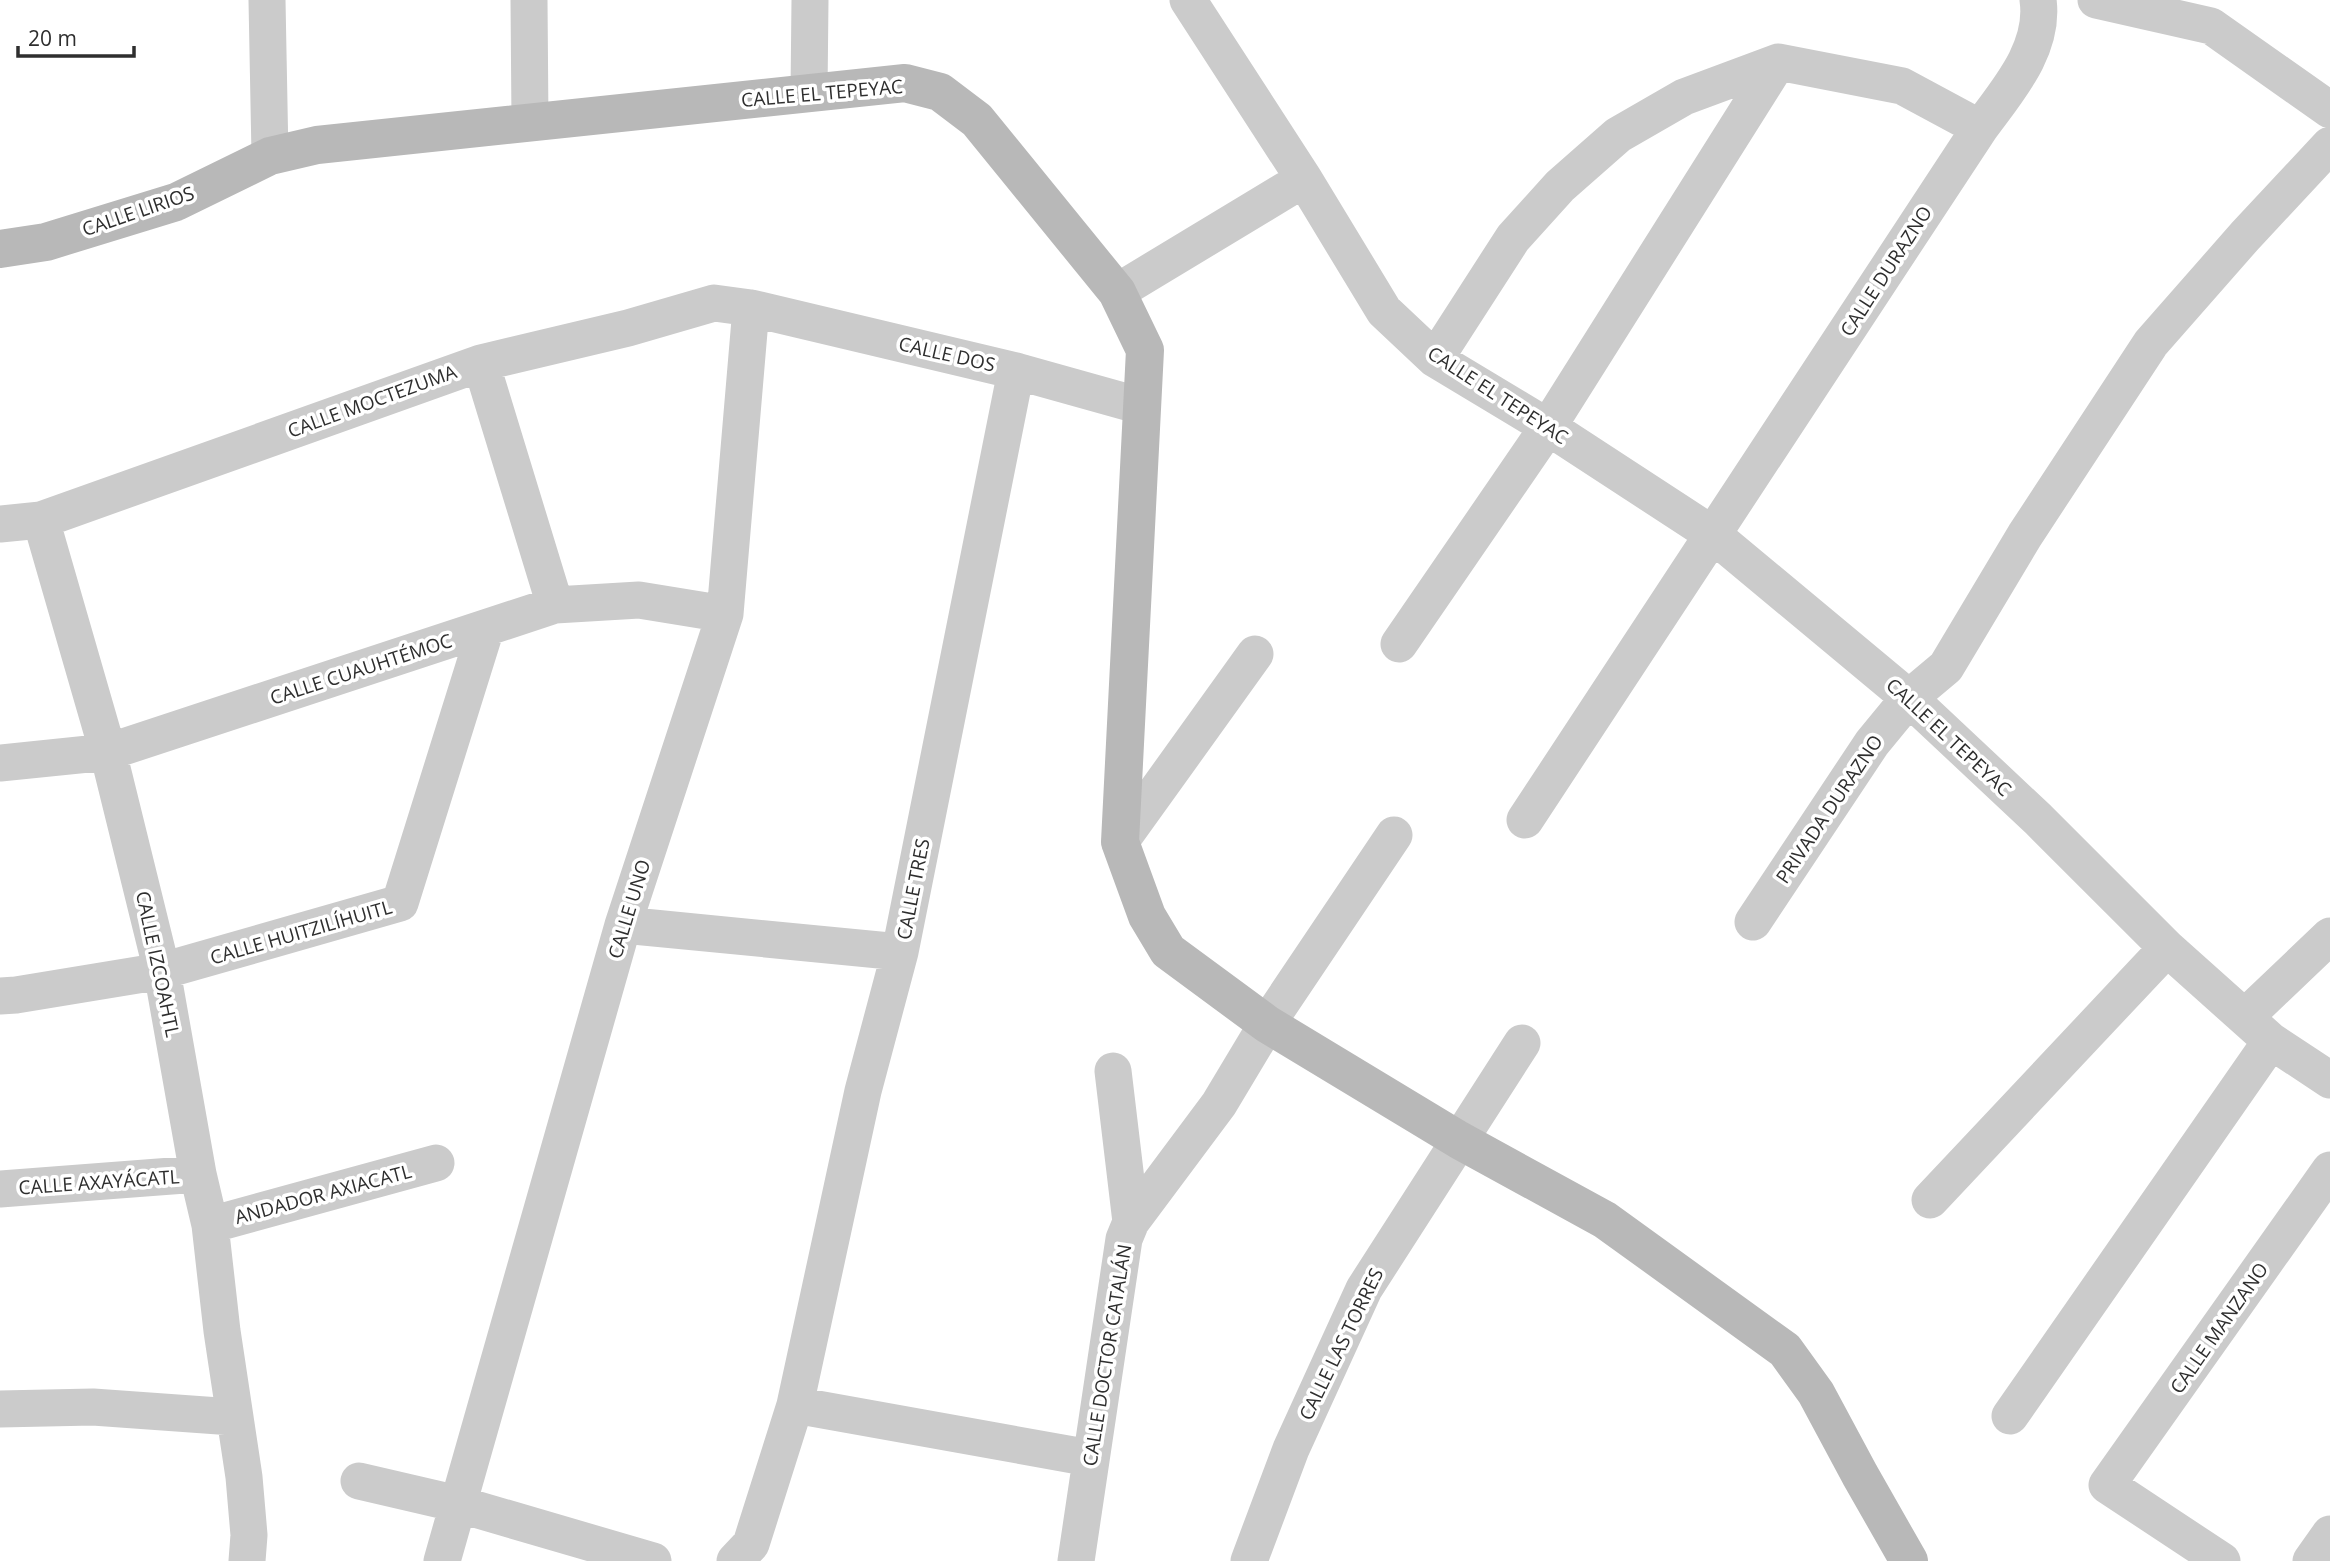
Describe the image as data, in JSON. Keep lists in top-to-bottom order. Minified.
{"streets":{"street":["CALLE EL TEPEYAC","CALLE LIRIOS","CALLE DURAZNO","CALLE DOS","CALLE MOCTEZUMA","CALLE CUAUHTÉMOC","PRIVADA DURAZNO","CALLE TRES","CALLE UNO","CALLE HUITZILÍHUITL","CALLE IZCOAHTL","CALLE AXAYÁCATL","ANDADOR AXIACATL","CALLE MANZANO","CALLE LAS TORRES","CALLE DOCTOR CATALÁN"]},"crossings":[["CALLE EL TEPEYAC","CALLE LIRIOS"],["CALLE EL TEPEYAC","CALLE DURAZNO"],["CALLE EL TEPEYAC","CALLE DOS"],["CALLE EL TEPEYAC","PRIVADA DURAZNO"],["CALLE DOS","CALLE MOCTEZUMA"],["CALLE DOS","CALLE TRES"],["CALLE DOS","CALLE UNO"],["CALLE MOCTEZUMA","CALLE UNO"],["CALLE MOCTEZUMA","CALLE IZCOAHTL"],["CALLE CUAUHTÉMOC","CALLE UNO"],["CALLE CUAUHTÉMOC","CALLE HUITZILÍHUITL"],["CALLE CUAUHTÉMOC","CALLE IZCOAHTL"],["CALLE HUITZILÍHUITL","CALLE IZCOAHTL"],["CALLE IZCOAHTL","CALLE AXAYÁCATL"],["CALLE IZCOAHTL","ANDADOR AXIACATL"]],"scale_bar":"20 m"}
